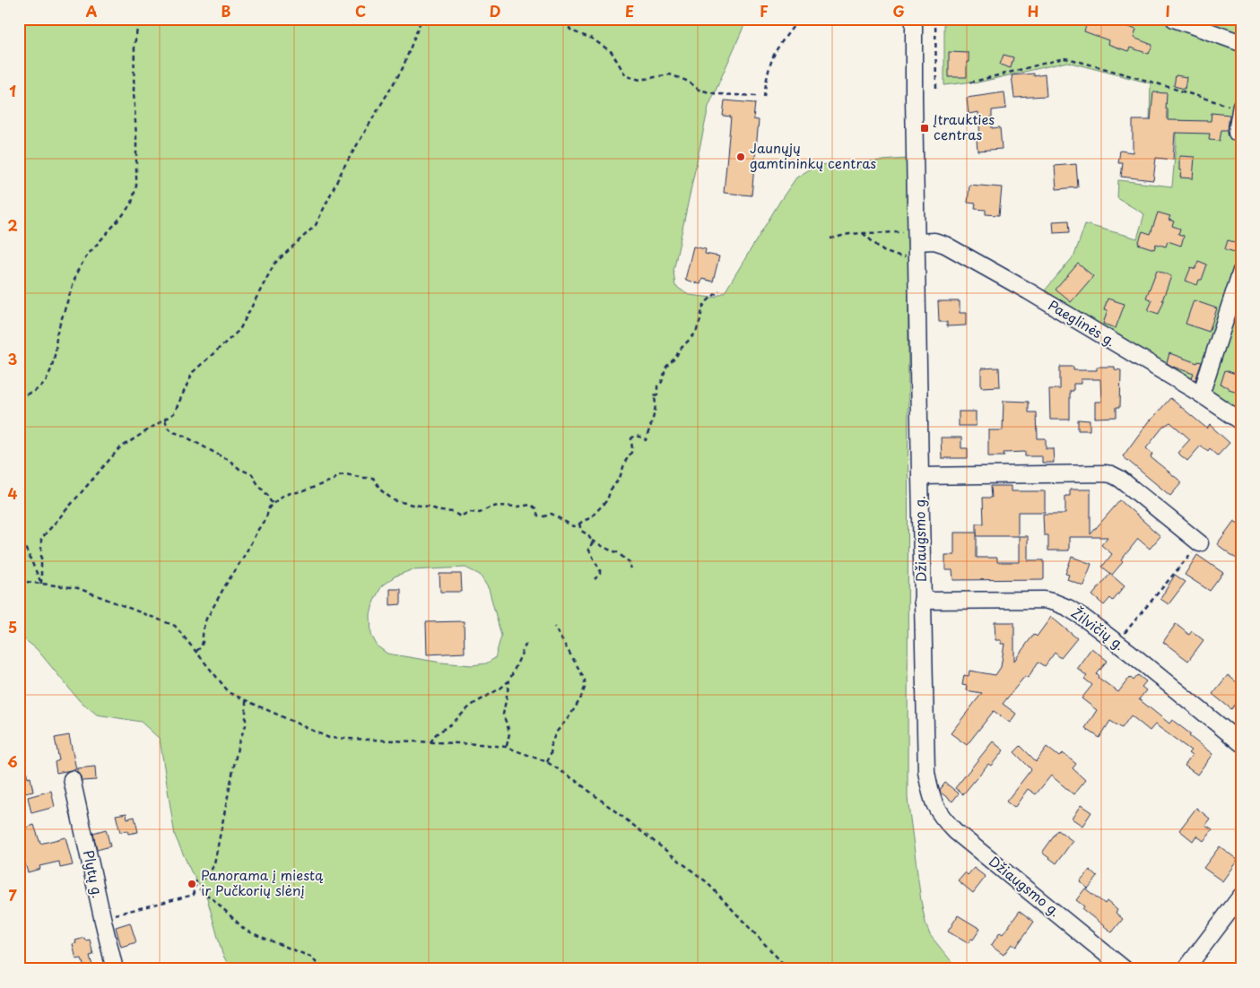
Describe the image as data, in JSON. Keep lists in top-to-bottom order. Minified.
{"streets":{"street":["Paeglinės g.","Džiaugsmo g.","Žilvičių g.","Plytų g."]},"crossings":[["Paeglinės g.","Džiaugsmo g."],["Džiaugsmo g.","Žilvičių g."]],"places":{"transit":["Įtraukties centras"],"other":["Jaunųjų gamtininkų centras","Panorama į miestą ir Pučkorių slėnį"]},"grid":{"columns":["A","B","C","D","E","F","G","H","I"],"rows":["1","2","3","4","5","6","7"]}}
